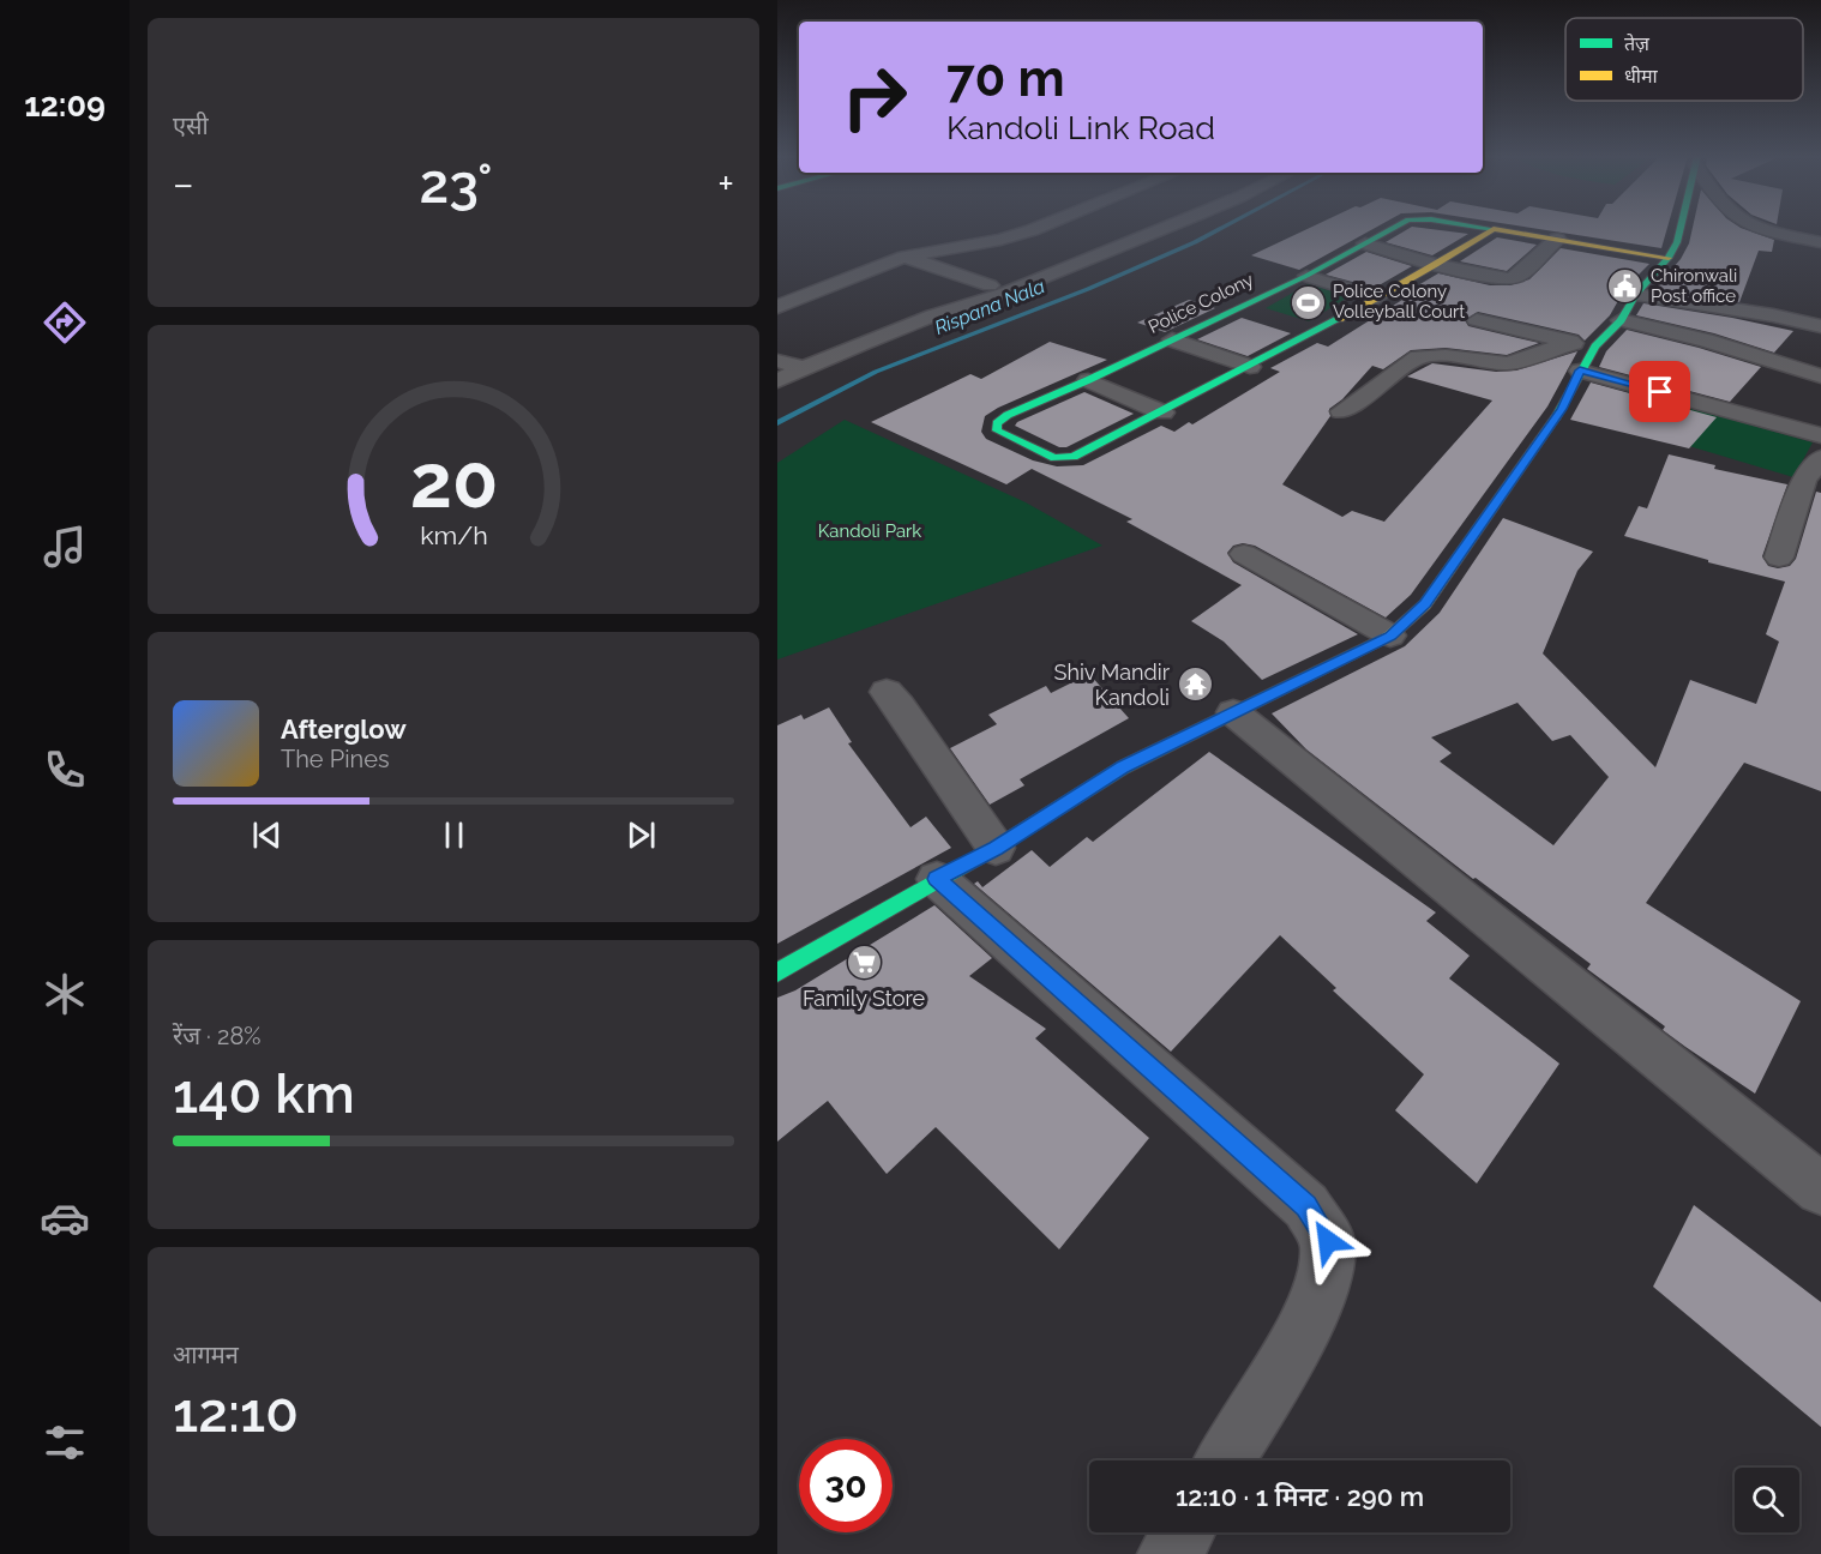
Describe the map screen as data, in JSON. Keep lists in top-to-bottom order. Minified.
{"streets":{"street":["Police Colony"]},"water":["Rispana Nala"],"parks":["Kandoli Park"],"places":{"public building":["Chironwali Post office"],"sports":["Police Colony Volleyball Court"],"temple":["Shiv Mandir Kandoli"],"supermarket":["Family Store"]},"legend":["तेज़","धीमा"],"page":{"tabs":"12:09","tile":["एसी",["रेंज · 28%","140 km"],["आगमन","12:10"]],"turn":["70 m","Kandoli Link Road"],"heat":["−","23°","+"],"song":["Afterglow","The Pines"],"limit":"30","trip":"12:10 · 1 मिनट · 290 m","gauge":["20","km/h"]}}
